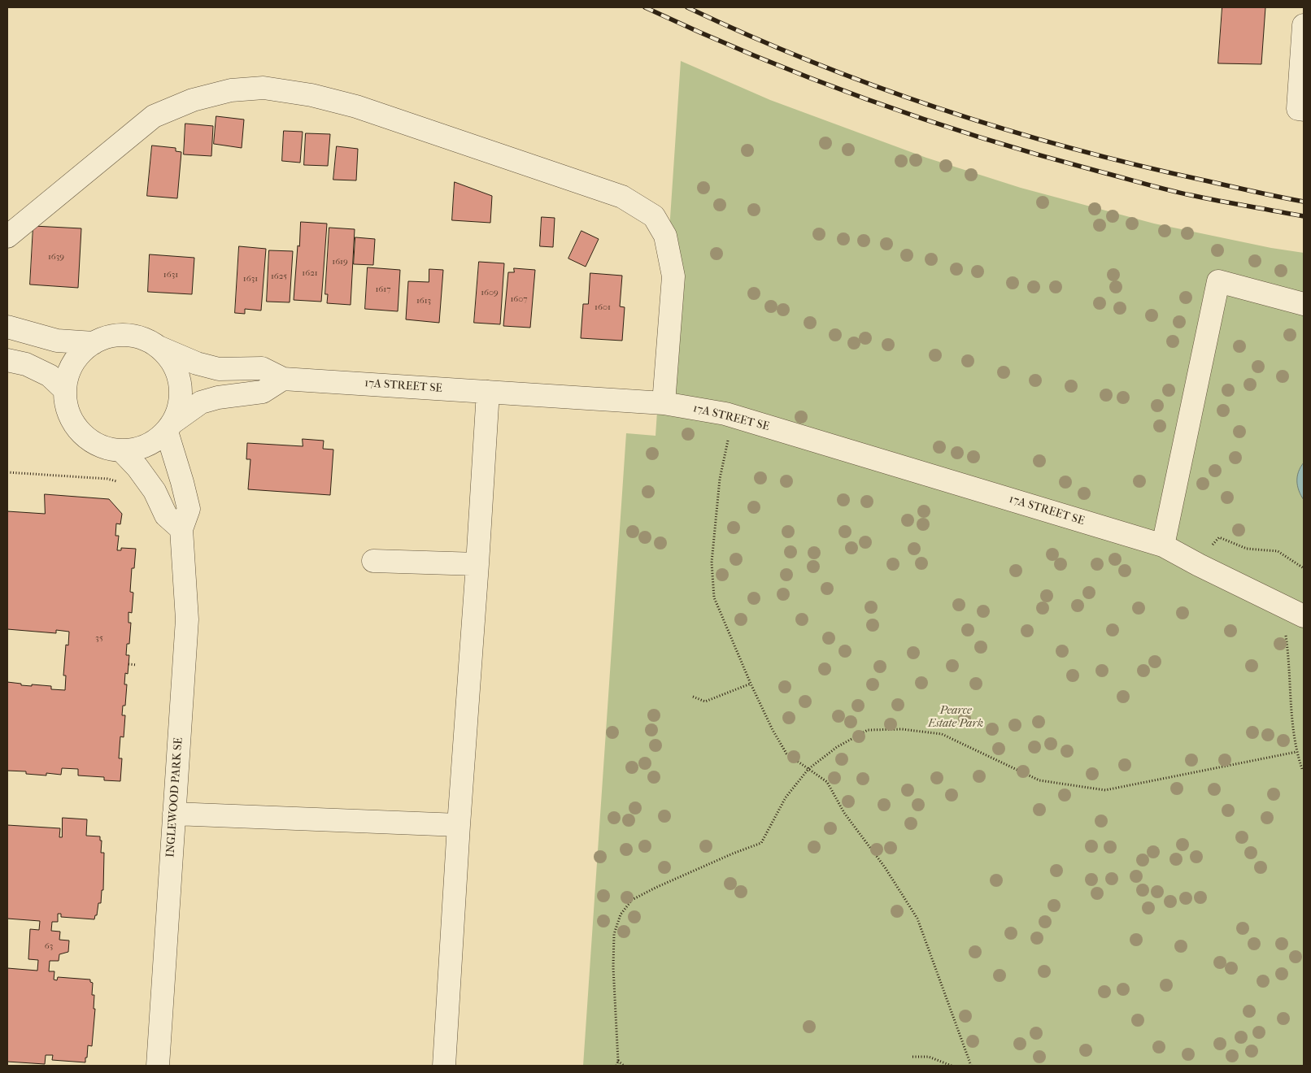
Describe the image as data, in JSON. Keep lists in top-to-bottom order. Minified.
{"streets":{"street":["17A STREET SE","INGLEWOOD PARK SE"]},"crossings":[["17A STREET SE","INGLEWOOD PARK SE"]],"parks":["Pearce Estate Park"],"house_numbers":["1639","1619","1621","1631","1625","1631","1617","1609","1607","1613","1601","35","63"]}
